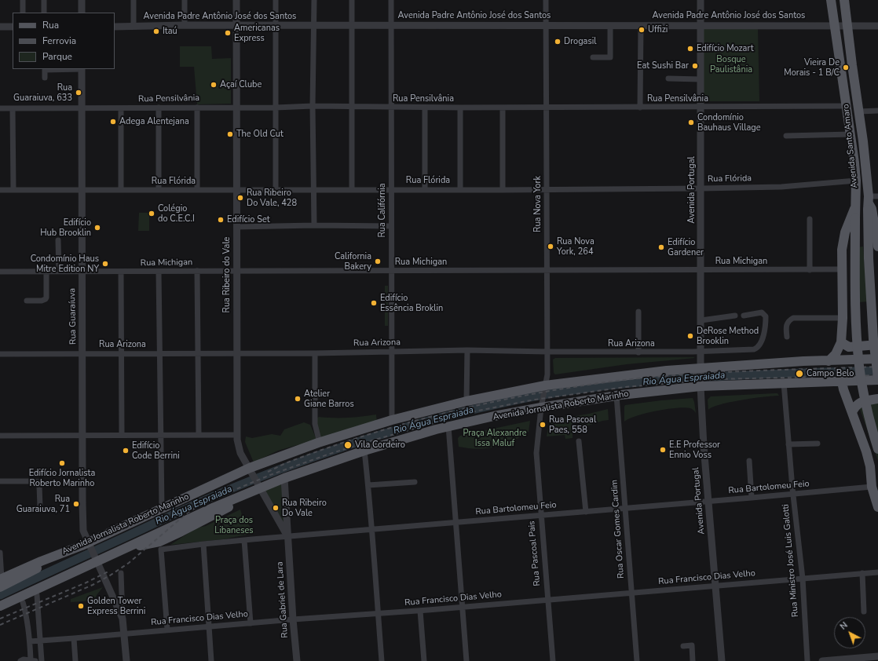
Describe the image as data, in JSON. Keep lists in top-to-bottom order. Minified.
{"streets":{"main road":["Avenida Santo Amaro","Avenida Jornalista Roberto Marinho"],"street":["Avenida Padre Antônio José dos Santos","Rua Pensilvânia","Rua Flórida","Avenida Portugal","Rua Nova York","Rua Califórnia","Rua Michigan","Rua Ribeiro do Vale","Rua Guaraíuva","Rua Arizona","Rua Bartolomeu Feio","Rua Oscar Gomes Cardim","Rua Pascoal Pais","Rua Ministro José Luis Galotti","Rua Francisco Dias Velho","Rua Gabriel de Lara"]},"crossings":[["Avenida Padre Antônio José dos Santos","Avenida Santo Amaro"],["Avenida Padre Antônio José dos Santos","Avenida Portugal"],["Avenida Padre Antônio José dos Santos","Rua Nova York"],["Avenida Padre Antônio José dos Santos","Rua Califórnia"],["Avenida Padre Antônio José dos Santos","Rua Ribeiro do Vale"],["Rua Pensilvânia","Avenida Santo Amaro"],["Rua Pensilvânia","Avenida Portugal"],["Rua Pensilvânia","Rua Nova York"],["Rua Pensilvânia","Rua Califórnia"],["Rua Pensilvânia","Rua Ribeiro do Vale"],["Rua Pensilvânia","Rua Guaraíuva"],["Avenida Santo Amaro","Rua Flórida"],["Avenida Santo Amaro","Rua Michigan"],["Avenida Santo Amaro","Avenida Jornalista Roberto Marinho"],["Rua Flórida","Avenida Portugal"],["Rua Flórida","Rua Nova York"],["Rua Flórida","Rua Califórnia"],["Rua Flórida","Rua Ribeiro do Vale"],["Rua Flórida","Rua Guaraíuva"],["Avenida Portugal","Rua Michigan"],["Avenida Portugal","Rua Arizona"],["Avenida Portugal","Avenida Jornalista Roberto Marinho"],["Avenida Portugal","Rua Bartolomeu Feio"],["Avenida Portugal","Rua Francisco Dias Velho"],["Rua Nova York","Rua Michigan"],["Rua Nova York","Rua Arizona"],["Rua Nova York","Avenida Jornalista Roberto Marinho"],["Rua Nova York","Rua Pascoal Pais"],["Rua Califórnia","Rua Michigan"],["Rua Califórnia","Rua Arizona"],["Rua Califórnia","Avenida Jornalista Roberto Marinho"],["Rua Michigan","Rua Ribeiro do Vale"],["Rua Michigan","Rua Guaraíuva"],["Rua Ribeiro do Vale","Rua Arizona"],["Rua Ribeiro do Vale","Avenida Jornalista Roberto Marinho"],["Rua Ribeiro do Vale","Rua Gabriel de Lara"],["Rua Guaraíuva","Rua Arizona"],["Rua Guaraíuva","Avenida Jornalista Roberto Marinho"],["Rua Guaraíuva","Rua Francisco Dias Velho"],["Avenida Jornalista Roberto Marinho","Rua Oscar Gomes Cardim"],["Avenida Jornalista Roberto Marinho","Rua Pascoal Pais"],["Avenida Jornalista Roberto Marinho","Rua Ministro José Luis Galotti"],["Avenida Jornalista Roberto Marinho","Rua Gabriel de Lara"],["Rua Bartolomeu Feio","Rua Oscar Gomes Cardim"],["Rua Bartolomeu Feio","Rua Pascoal Pais"],["Rua Bartolomeu Feio","Rua Ministro José Luis Galotti"],["Rua Bartolomeu Feio","Rua Francisco Dias Velho"],["Rua Bartolomeu Feio","Rua Gabriel de Lara"],["Rua Oscar Gomes Cardim","Rua Francisco Dias Velho"],["Rua Pascoal Pais","Rua Francisco Dias Velho"],["Rua Ministro José Luis Galotti","Rua Francisco Dias Velho"],["Rua Francisco Dias Velho","Rua Gabriel de Lara"]],"water":["Rio Água Espraiada"],"parks":["Bosque Paulistânia","Praça Alexandre Issa Maluf","Praça dos Libaneses"],"places":["Uffizi","Itaú","Americanas Express","Drogasil","Edifício Mozart","Eat Sushi Bar","Vieira De Morais - 1 B/C","Açaí Clube","Rua Guaraiuva, 633","Adega Alentejana","Condomínio Bauhaus Village","The Old Cut","Rua Ribeiro Do Vale, 428","Colégio do C.E.C.I","Edifício Set","Edifício Hub Brooklin","Rua Nova York, 264","Edifício Gardener","California Bakery","Condomínio Haus Mitre Edition NY","Edifício Essência Broklin","DeRose Method Brooklin","Campo Belo","Atelier Giane Barros","Rua Pascoal Paes, 558","Vila Cordeiro","E.E Professor Ennio Voss","Edifício Code Berrini","Edifício Jornalista Roberto Marinho","Rua Guaraiuva, 71","Rua Ribeiro Do Vale","Golden Tower Express Berrini"],"legend":["Rua","Ferrovia","Parque"],"north":"top left"}
